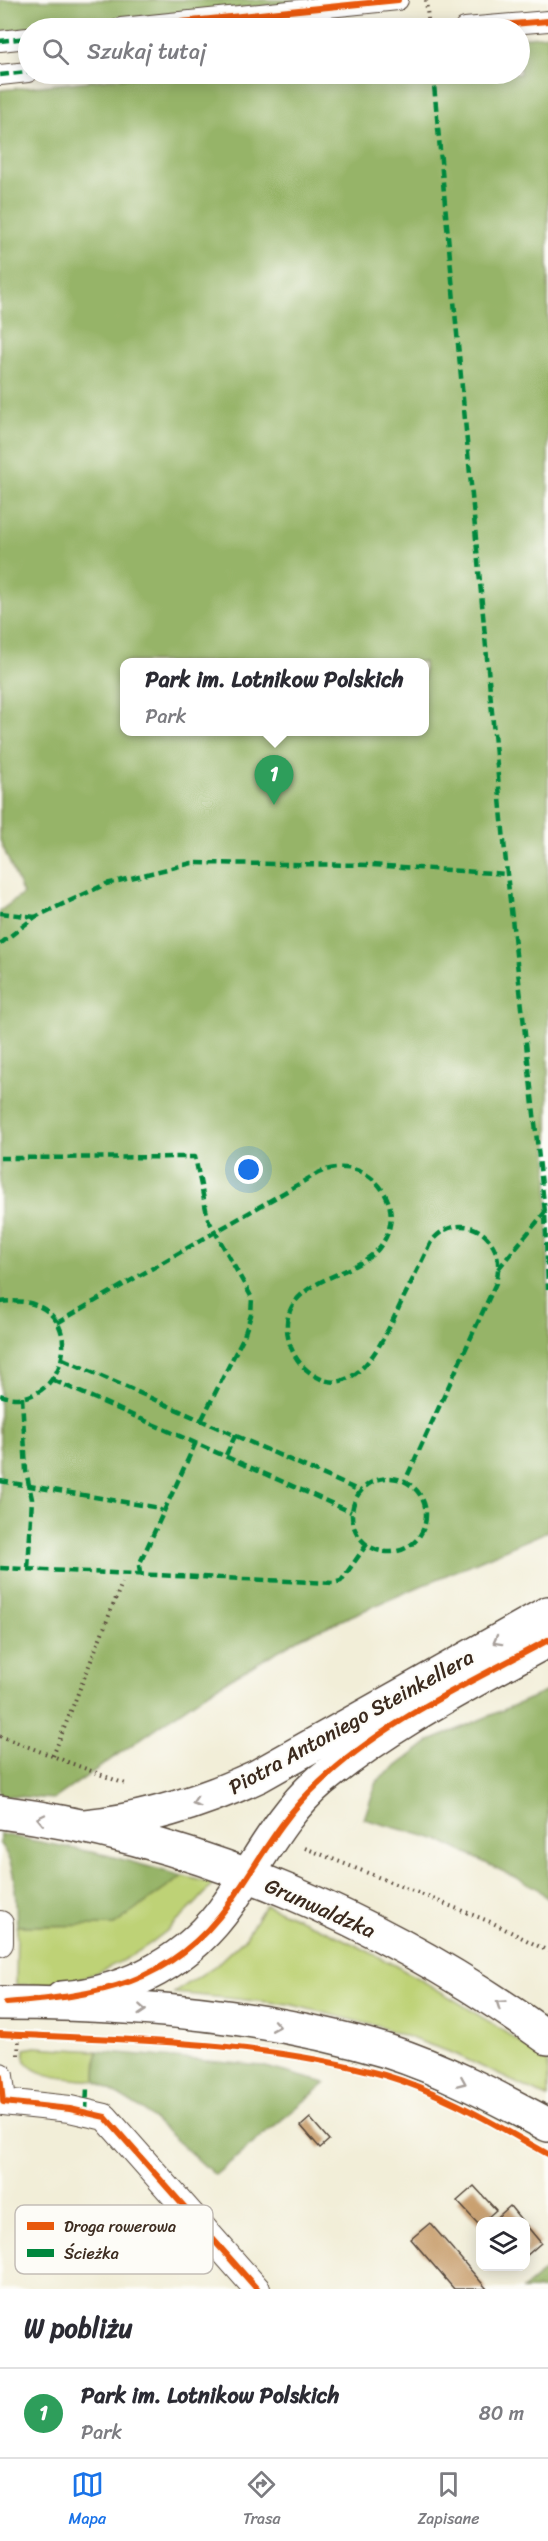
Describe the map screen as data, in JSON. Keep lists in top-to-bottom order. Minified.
{"streets":{"street":["Piotra Antoniego Steinkellera","Grunwaldzka"]},"crossings":[["Piotra Antoniego Steinkellera","Grunwaldzka"]],"legend":["Droga rowerowa","Ścieżka"],"page":{"search":"Szukaj tutaj","popup":["Park im. Lotnikow Polskich","Park"],"pins":"1","heading":"W pobliżu","list":[{"mark":"1","name":"Park im. Lotnikow Polskich","note":"Park","value":"80 m"}],"nav":["Mapa","Trasa","Zapisane"]}}
